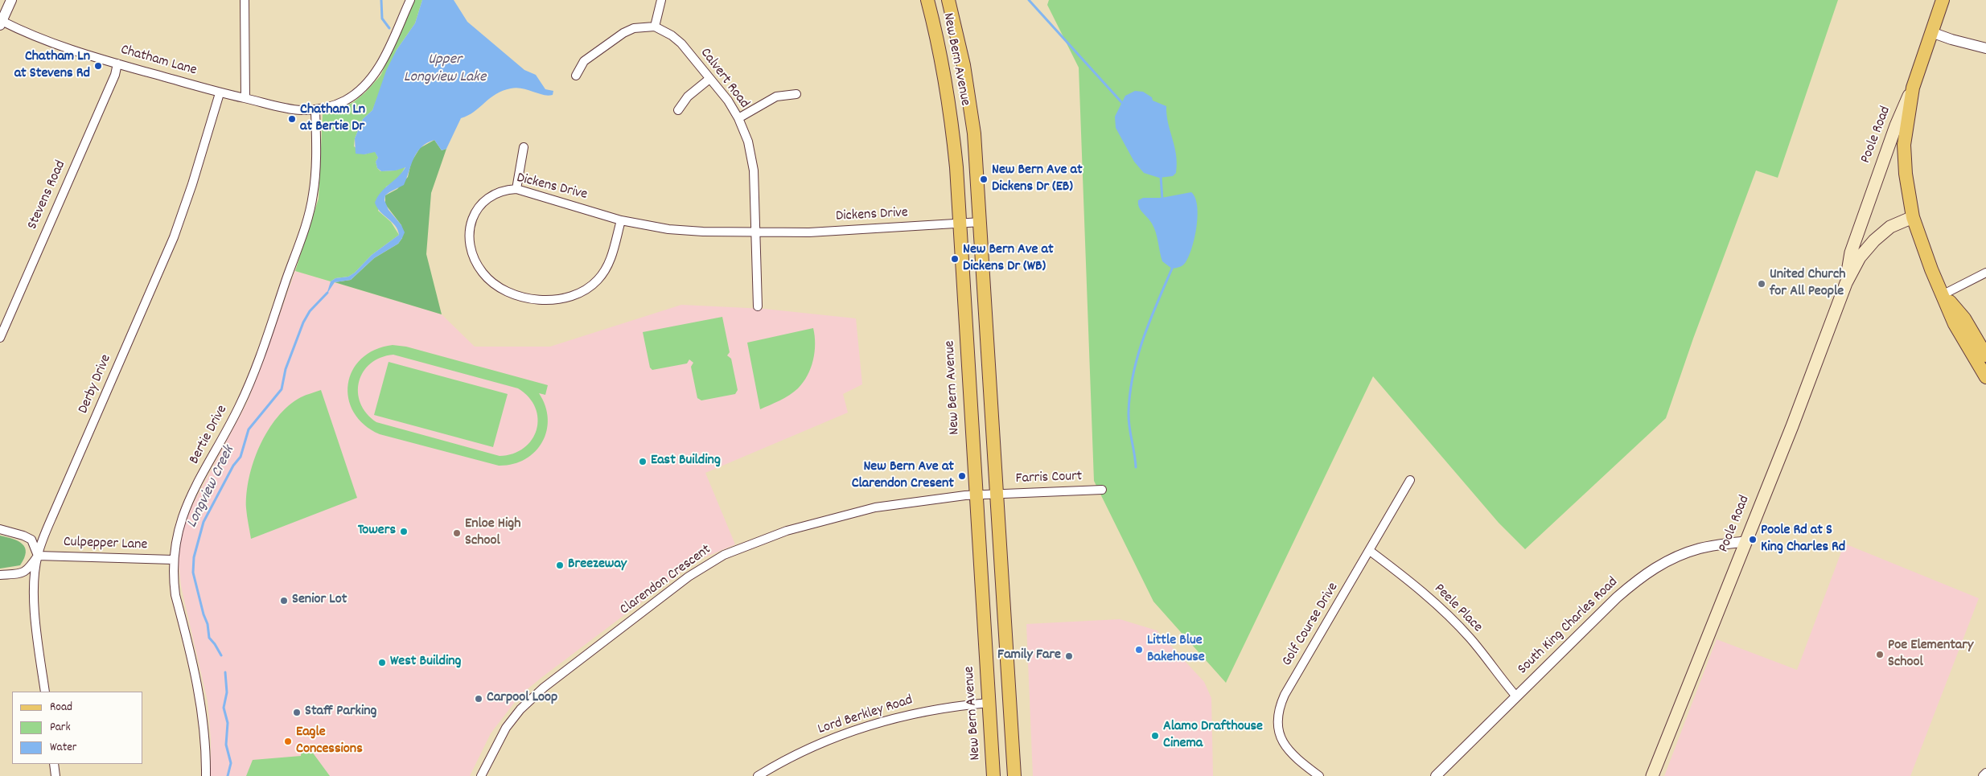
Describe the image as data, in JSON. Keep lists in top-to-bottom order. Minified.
{"streets":{"main road":["New Bern Avenue","Poole Road"],"street":["Chatham Lane","Calvert Road","Dickens Drive","Stevens Road","Derby Drive","Bertie Drive","Farris Court","Culpepper Lane","Clarendon Crescent","Peele Place","Golf Course Drive","South King Charles Road","Lord Berkley Road"]},"crossings":[["New Bern Avenue","Dickens Drive"],["New Bern Avenue","Farris Court"],["New Bern Avenue","Clarendon Crescent"],["New Bern Avenue","Lord Berkley Road"],["Chatham Lane","Stevens Road"],["Chatham Lane","Derby Drive"],["Chatham Lane","Bertie Drive"],["Calvert Road","Dickens Drive"],["Poole Road","South King Charles Road"],["Derby Drive","Culpepper Lane"],["Bertie Drive","Culpepper Lane"],["Farris Court","Clarendon Crescent"],["Peele Place","Golf Course Drive"],["Peele Place","South King Charles Road"]],"water":["Upper Longview Lake","Longview Creek"],"places":["Chatham Ln at Stevens Rd","Chatham Ln at Bertie Dr","New Bern Ave at Dickens Dr (EB)","New Bern Ave at Dickens Dr (WB)","United Church for All People","East Building","New Bern Ave at Clarendon Cresent","Towers","Enloe High School","Poole Rd at S King Charles Rd","Breezeway","Senior Lot","Little Blue Bakehouse","Poe Elementary School","Family Fare","West Building","Carpool Loop","Staff Parking","Alamo Drafthouse Cinema","Eagle Concessions"],"legend":["Road","Park","Water"]}
